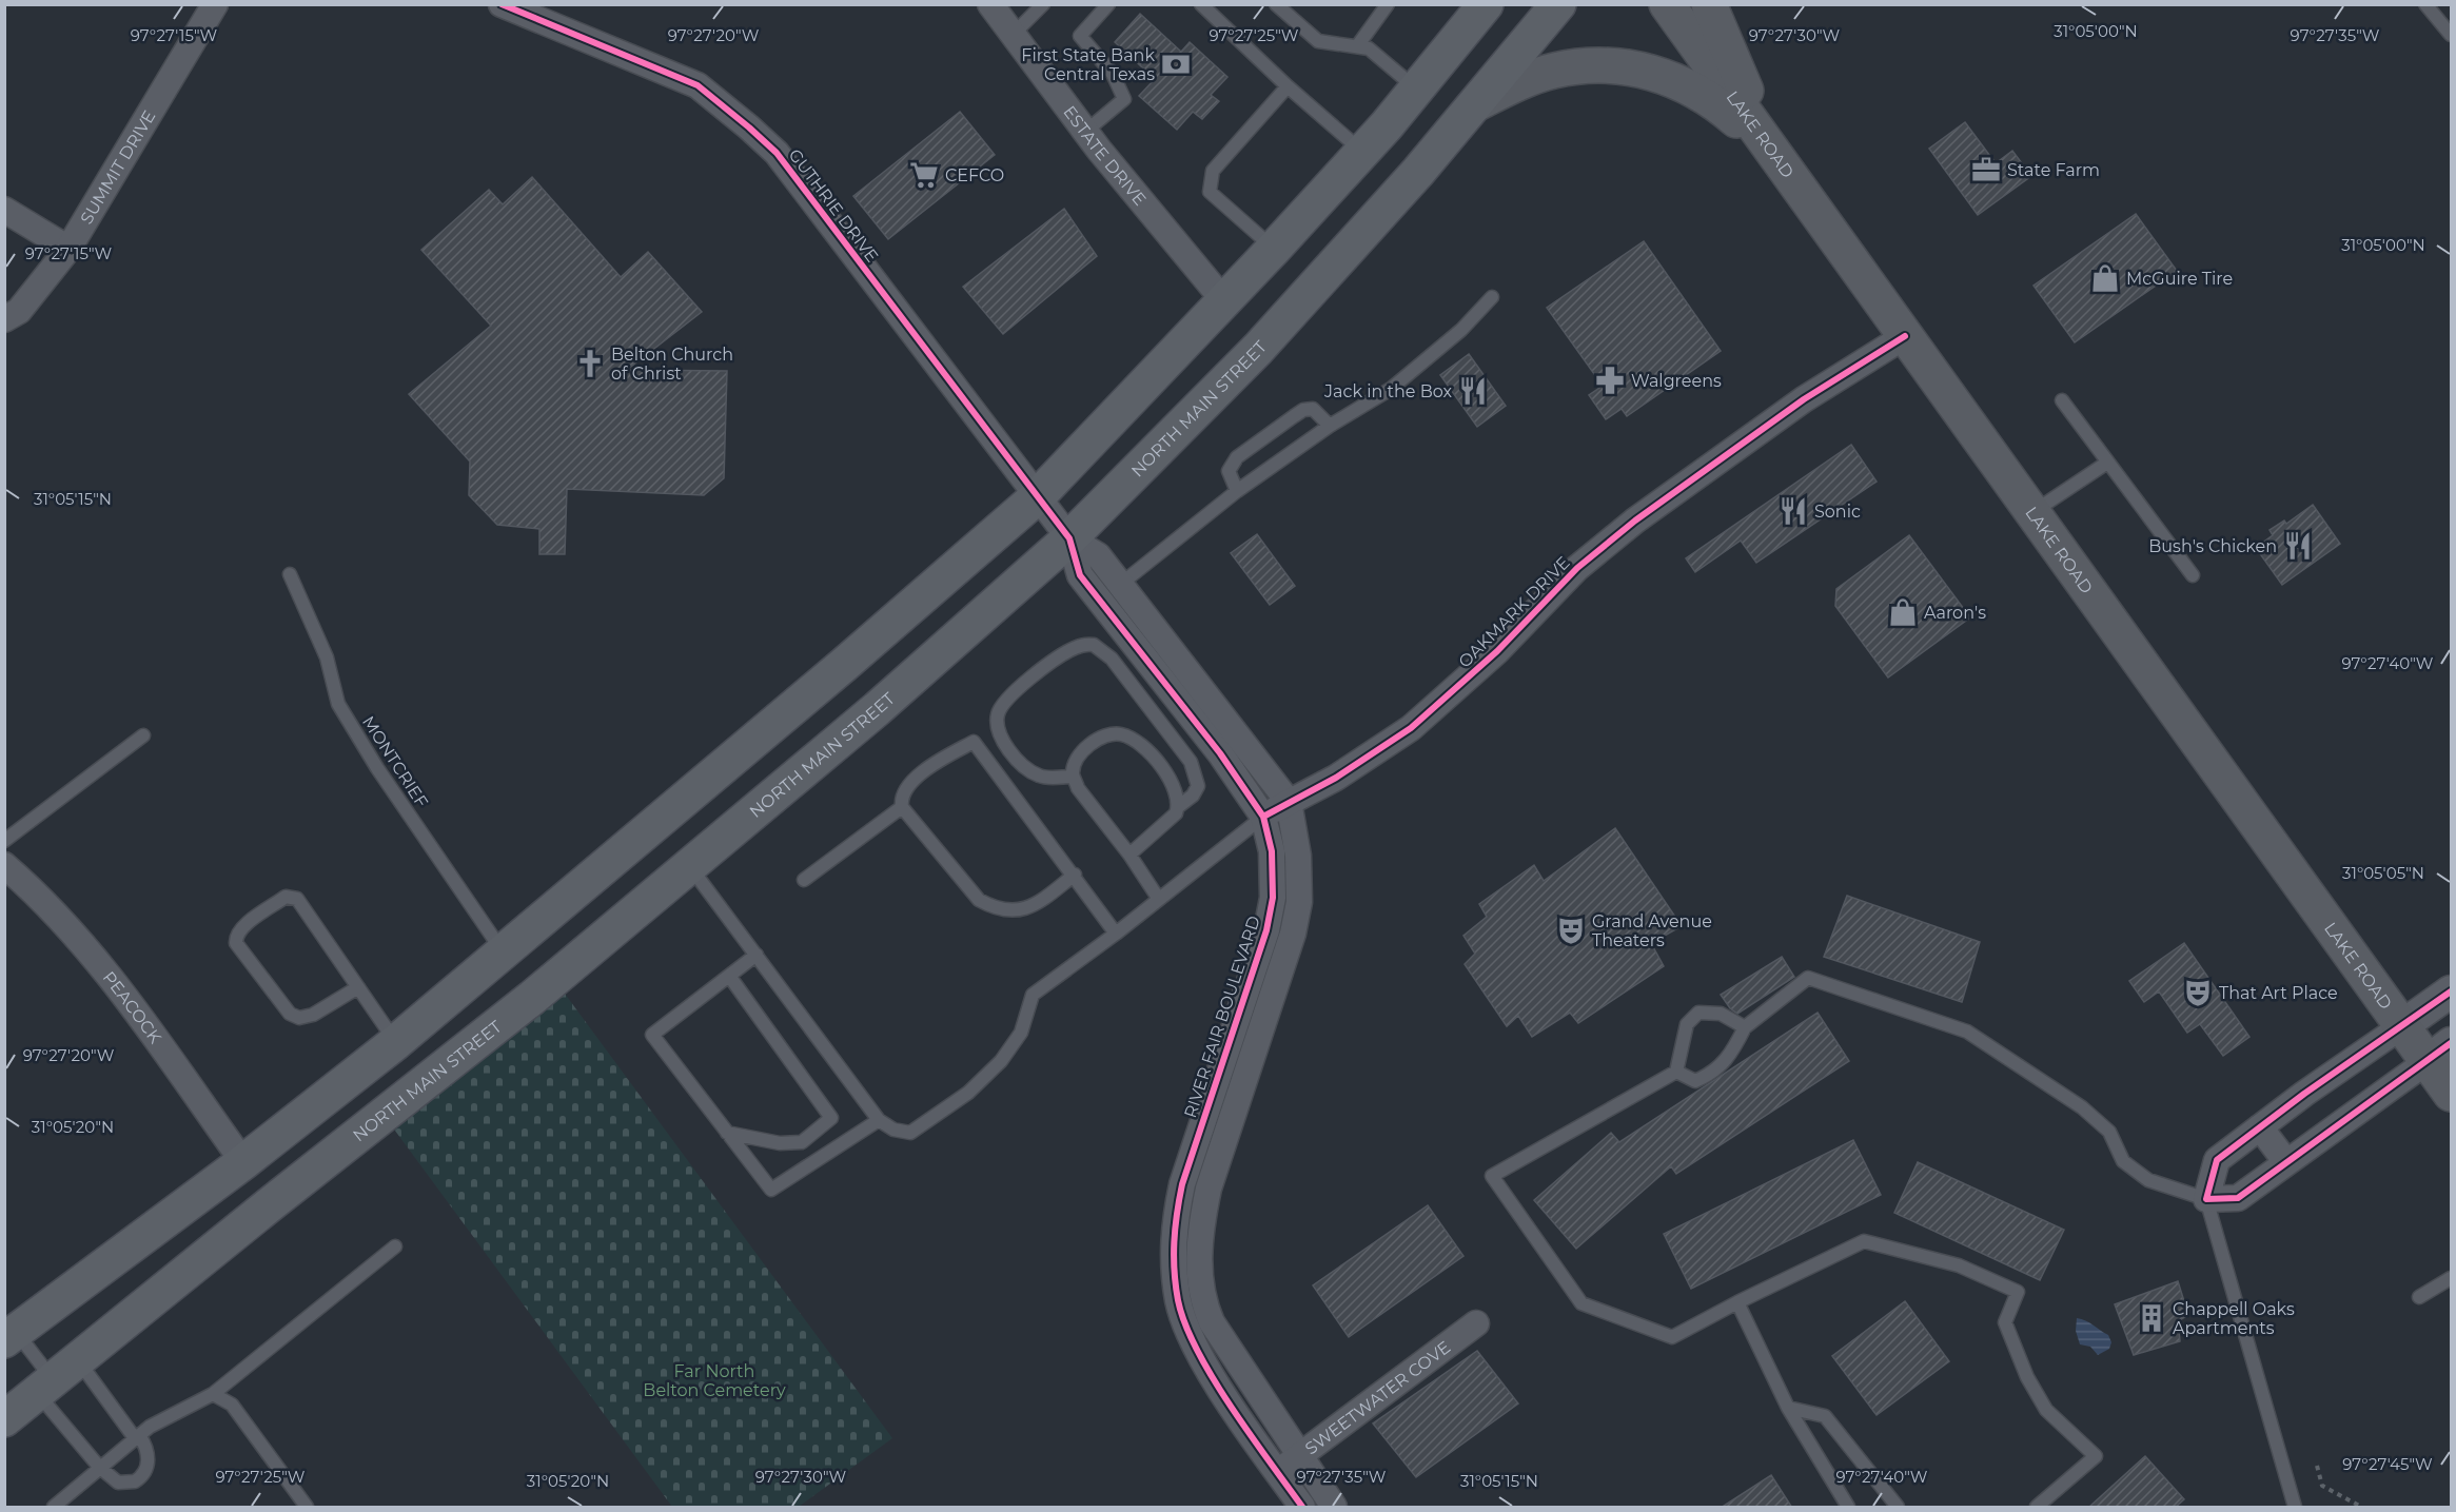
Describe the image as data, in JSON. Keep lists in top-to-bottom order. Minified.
{"streets":{"main road":["LAKE ROAD","NORTH MAIN STREET"],"street":["ESTATE DRIVE","SUMMIT DRIVE","GUTHRIE DRIVE","OAKMARK DRIVE","PEACOCK","RIVER FAIR BOULEVARD","SWEETWATER COVE"],"lane":["MONTCRIEF"]},"crossings":[["LAKE ROAD","OAKMARK DRIVE"],["GUTHRIE DRIVE","RIVER FAIR BOULEVARD"],["NORTH MAIN STREET","RIVER FAIR BOULEVARD"],["OAKMARK DRIVE","RIVER FAIR BOULEVARD"],["RIVER FAIR BOULEVARD","SWEETWATER COVE"]],"parks":["Far North Belton Cemetery"],"places":{"bank":["First State Bank Central Texas"],"office":["State Farm"],"supermarket":["CEFCO"],"shop":["McGuire Tire","Aaron's"],"church":["Belton Church of Christ"],"pharmacy":["Walgreens"],"restaurant":["Jack in the Box","Sonic","Bush's Chicken"],"theatre":["Grand Avenue Theaters","That Art Place"],"building":["Chappell Oaks Apartments"]},"coordinates":["31°05'00\"N","97°27'15\"W","97°27'20\"W","97°27'25\"W","97°27'30\"W","97°27'35\"W","31°05'15\"N","97°27'40\"W","31°05'05\"N","31°05'20\"N","97°27'45\"W"]}
